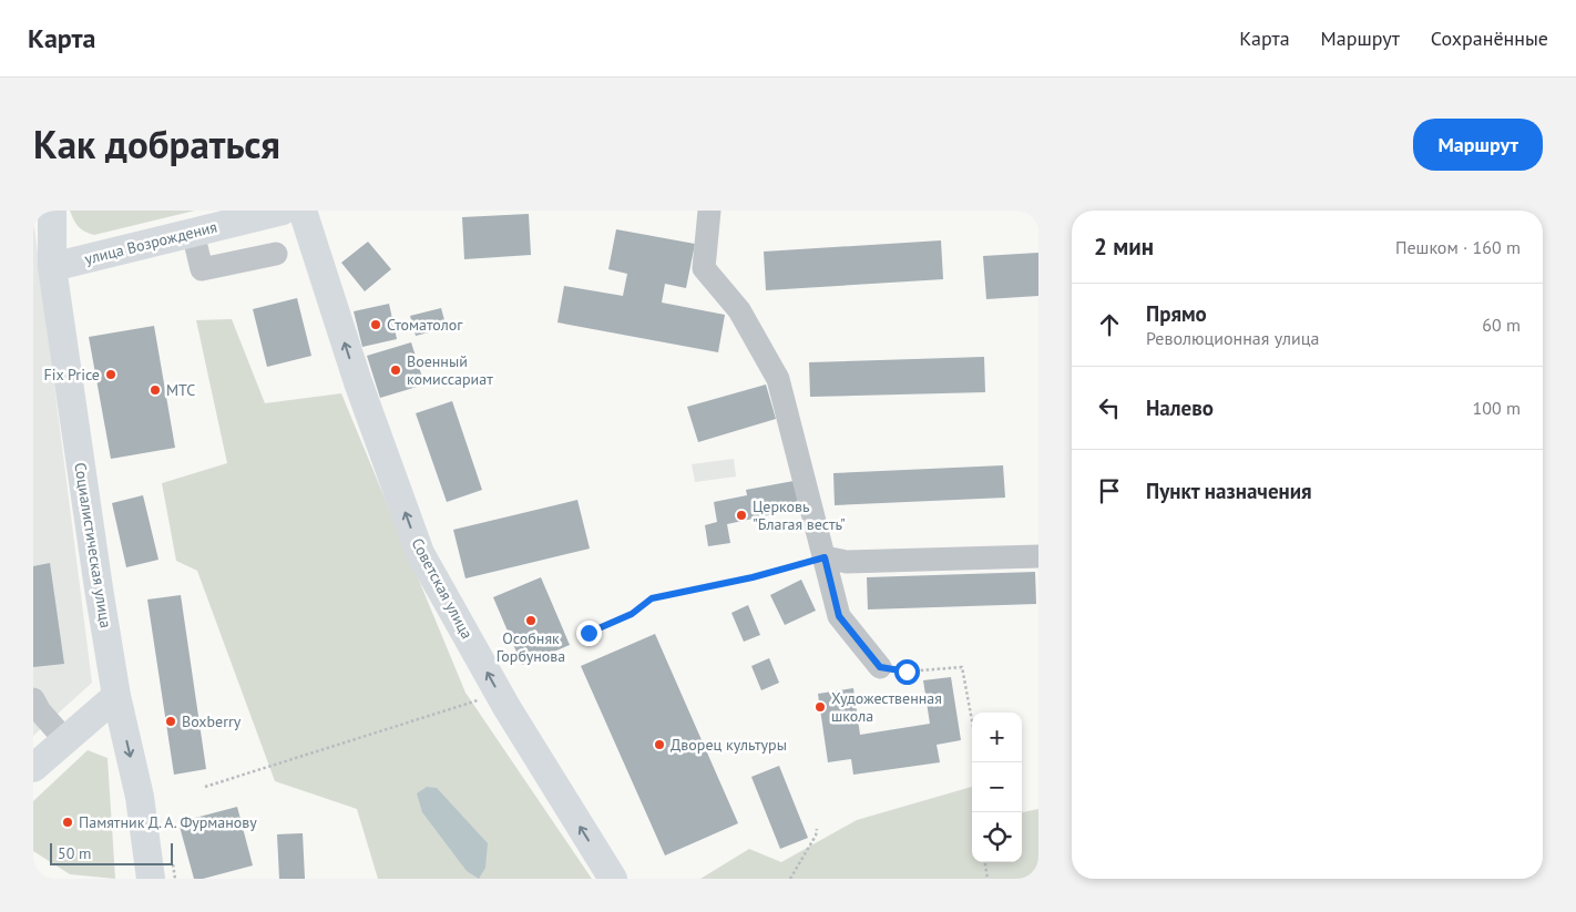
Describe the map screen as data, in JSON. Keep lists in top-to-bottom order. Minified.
{"streets":{"main road":["улица Возрождения","Социалистическая улица","Советская улица"]},"crossings":[["улица Возрождения","Социалистическая улица"]],"one_way":["Советская улица"],"places":["Стоматолог","Военный комиссариат","Fix Price","МТС","Церковь \"Благая весть\"","Особняк Горбунова","Художественная школа","Boxberry","Дворец культуры","Памятник Д. А. Фурманову"],"scale_bar":"50 m","page":{"header":"Карта","nav":["Карта","Маршрут","Сохранённые"],"title":"Как добраться","buttons":"Маршрут","heading":["2 мин","Пешком · 160 m"],"list":[["Прямо","Революционная улица","60 m"],["Налево","100 m"],"Пункт назначения"],"map_buttons":["+","−"],"scale":"50 m"}}
